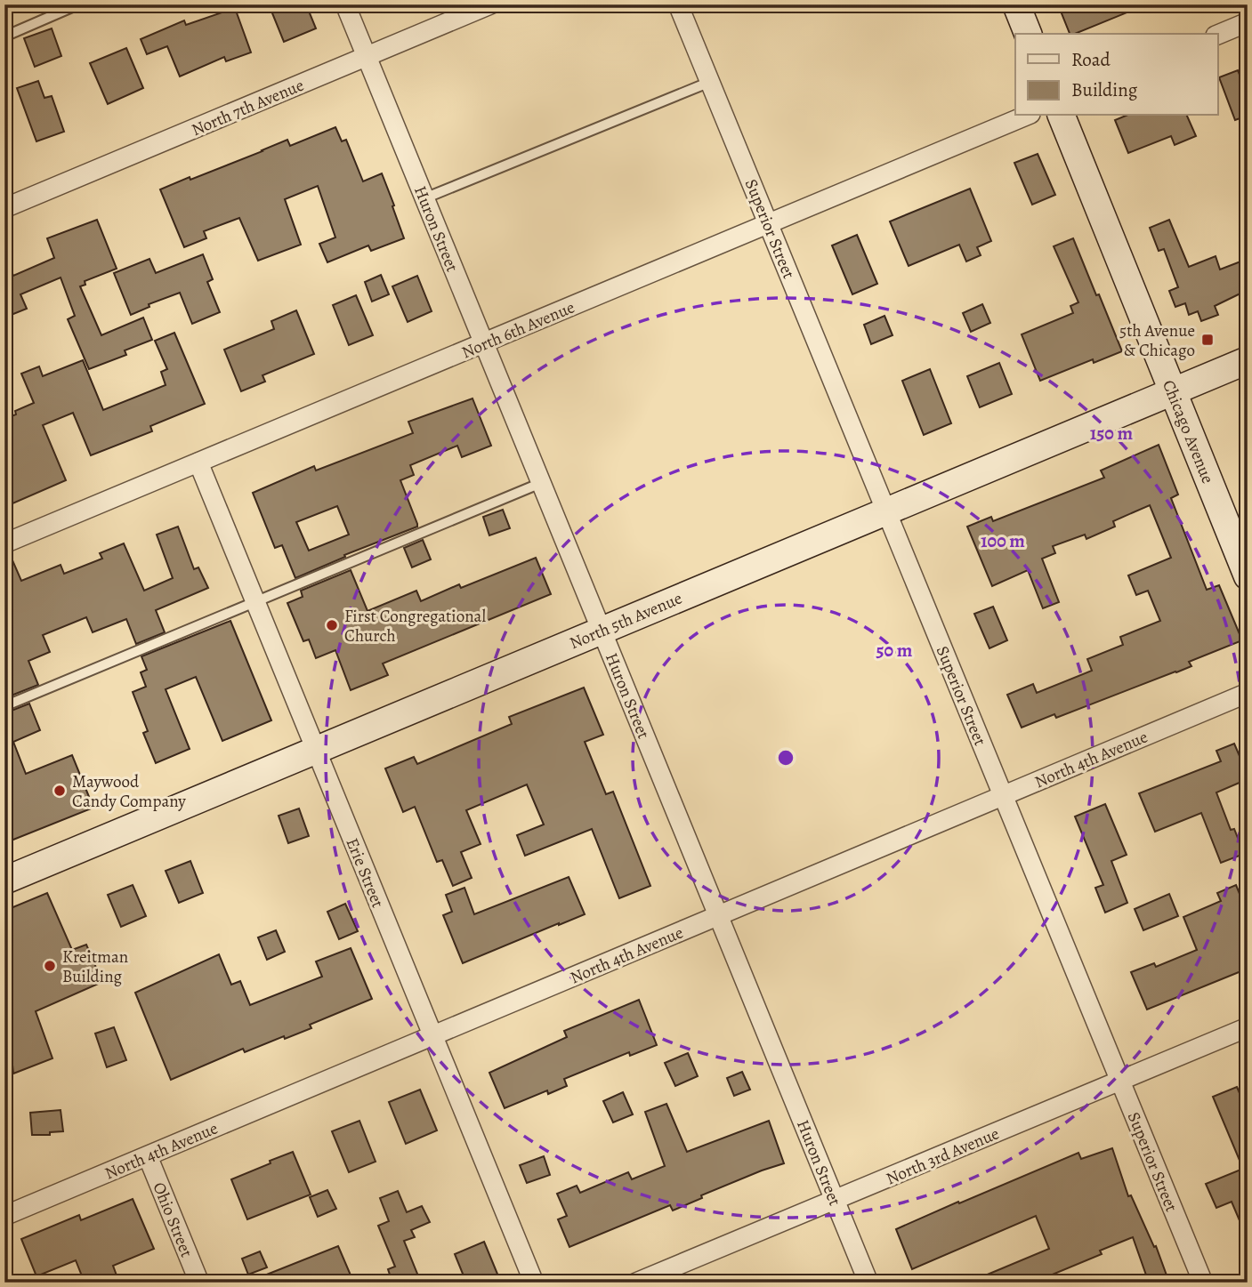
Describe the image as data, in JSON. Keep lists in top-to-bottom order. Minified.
{"streets":{"street":["North 7th Avenue","Huron Street","Superior Street","North 6th Avenue","Chicago Avenue","North 5th Avenue","North 4th Avenue","Erie Street","North 3rd Avenue","Ohio Street"]},"crossings":[["North 7th Avenue","Huron Street"],["Huron Street","North 6th Avenue"],["Huron Street","North 5th Avenue"],["Huron Street","North 4th Avenue"],["Huron Street","North 3rd Avenue"],["Superior Street","North 6th Avenue"],["Superior Street","North 5th Avenue"],["Superior Street","North 4th Avenue"],["Superior Street","North 3rd Avenue"],["North 6th Avenue","Erie Street"],["Chicago Avenue","North 5th Avenue"],["North 5th Avenue","Erie Street"],["North 4th Avenue","Erie Street"],["North 4th Avenue","Ohio Street"]],"places":{"transit":["5th Avenue & Chicago"],"other":["First Congregational Church","Maywood Candy Company","Kreitman Building"]},"legend":["Road","Building"],"rings":["150 m","100 m","50 m"]}
